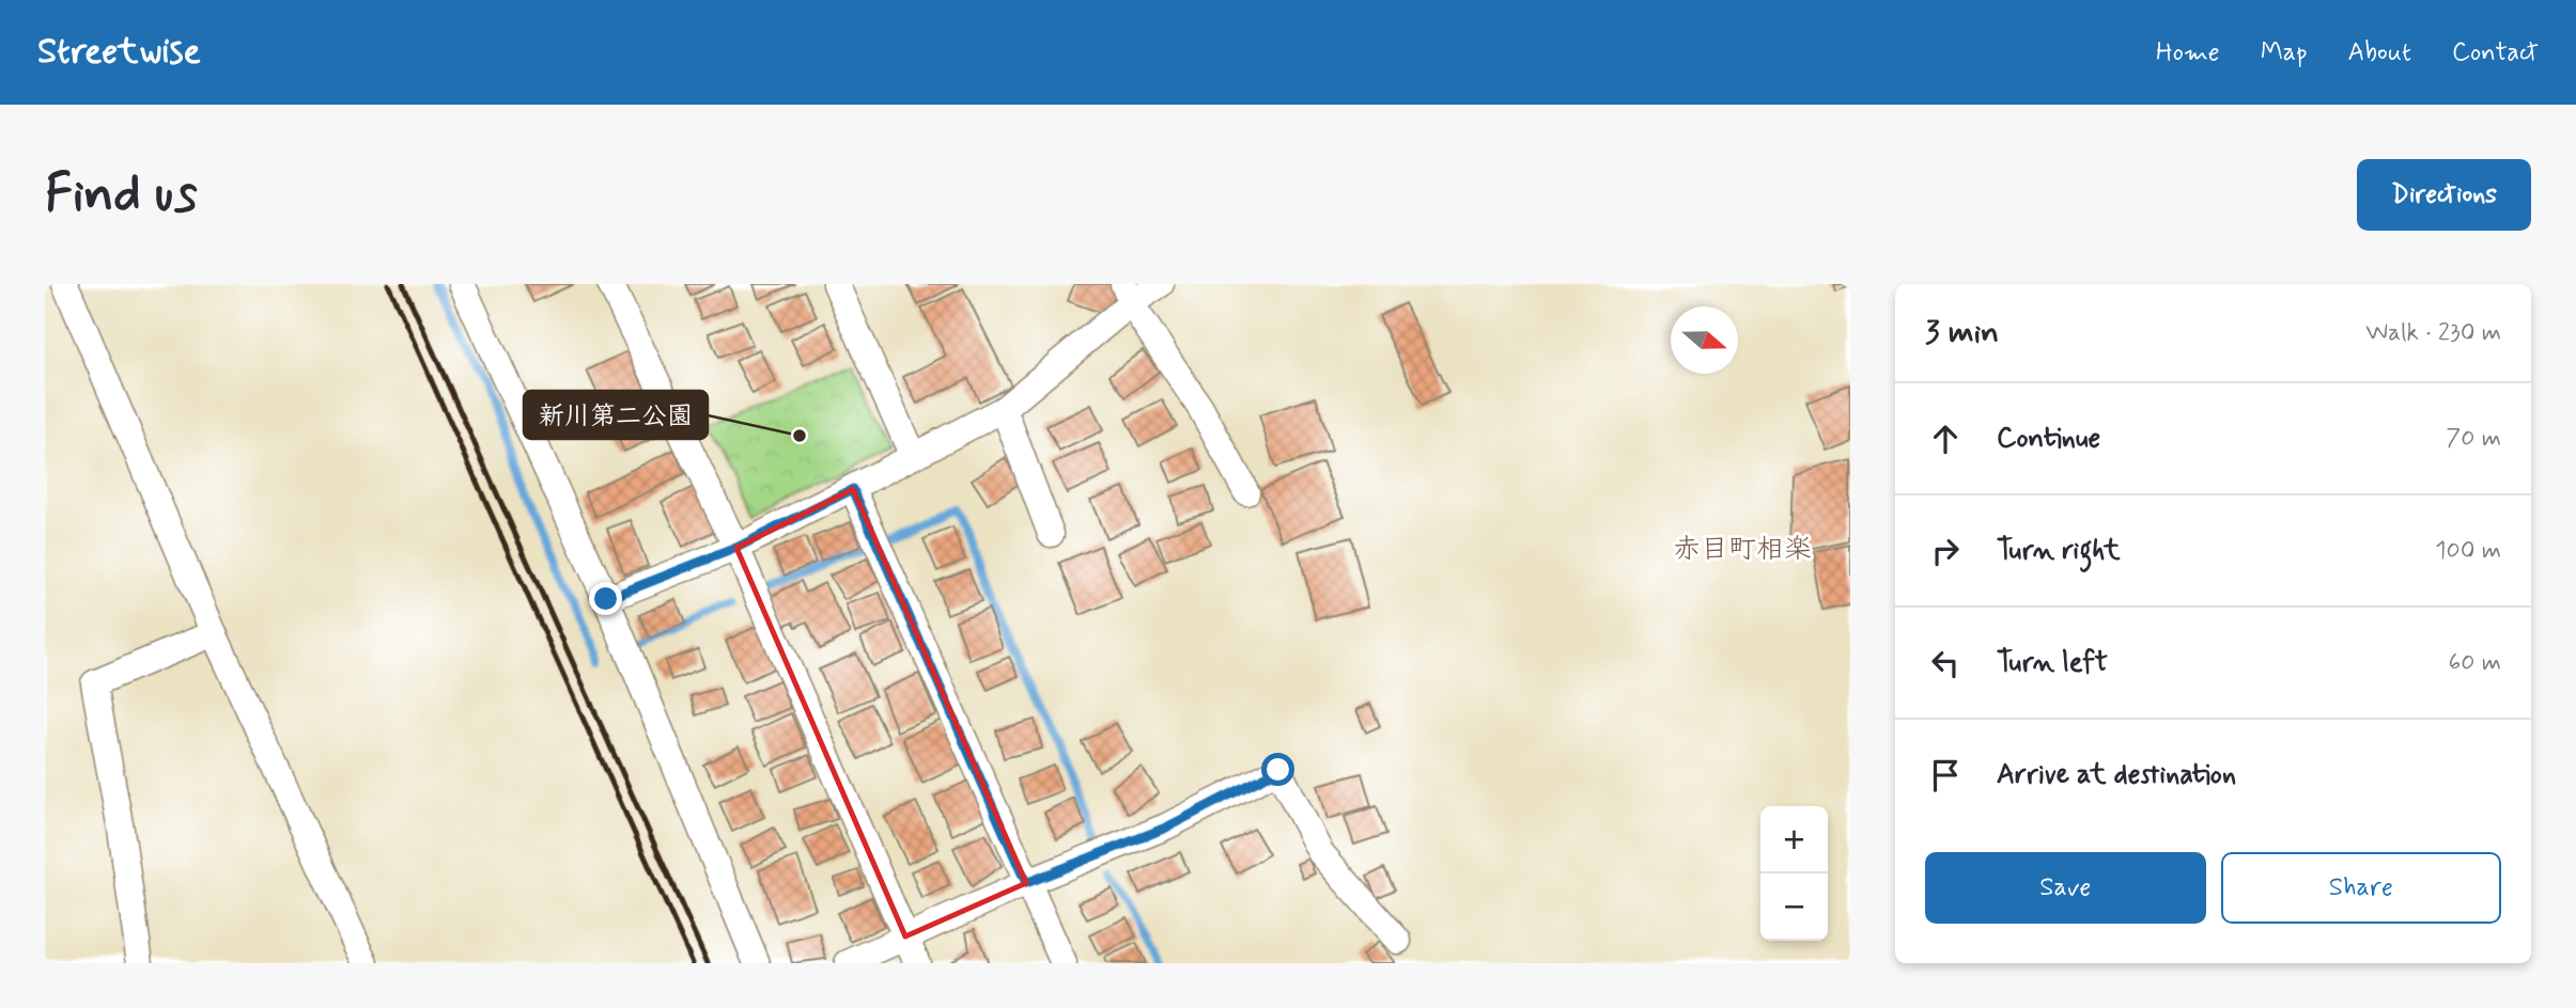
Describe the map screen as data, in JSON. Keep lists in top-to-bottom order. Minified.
{"districts":["赤目町相楽"],"places":["新川第二公園"],"north":"right","page":{"header":"Streetwise","nav":["Home","Map","About","Contact"],"buttons":["Directions",["Save","Share"]],"title":"Find us","heading":["3 min","Walk · 230 m"],"list":[["Continue","70 m"],["Turn right","100 m"],["Turn left","60 m"],"Arrive at destination"],"map_buttons":["+","−"]}}
